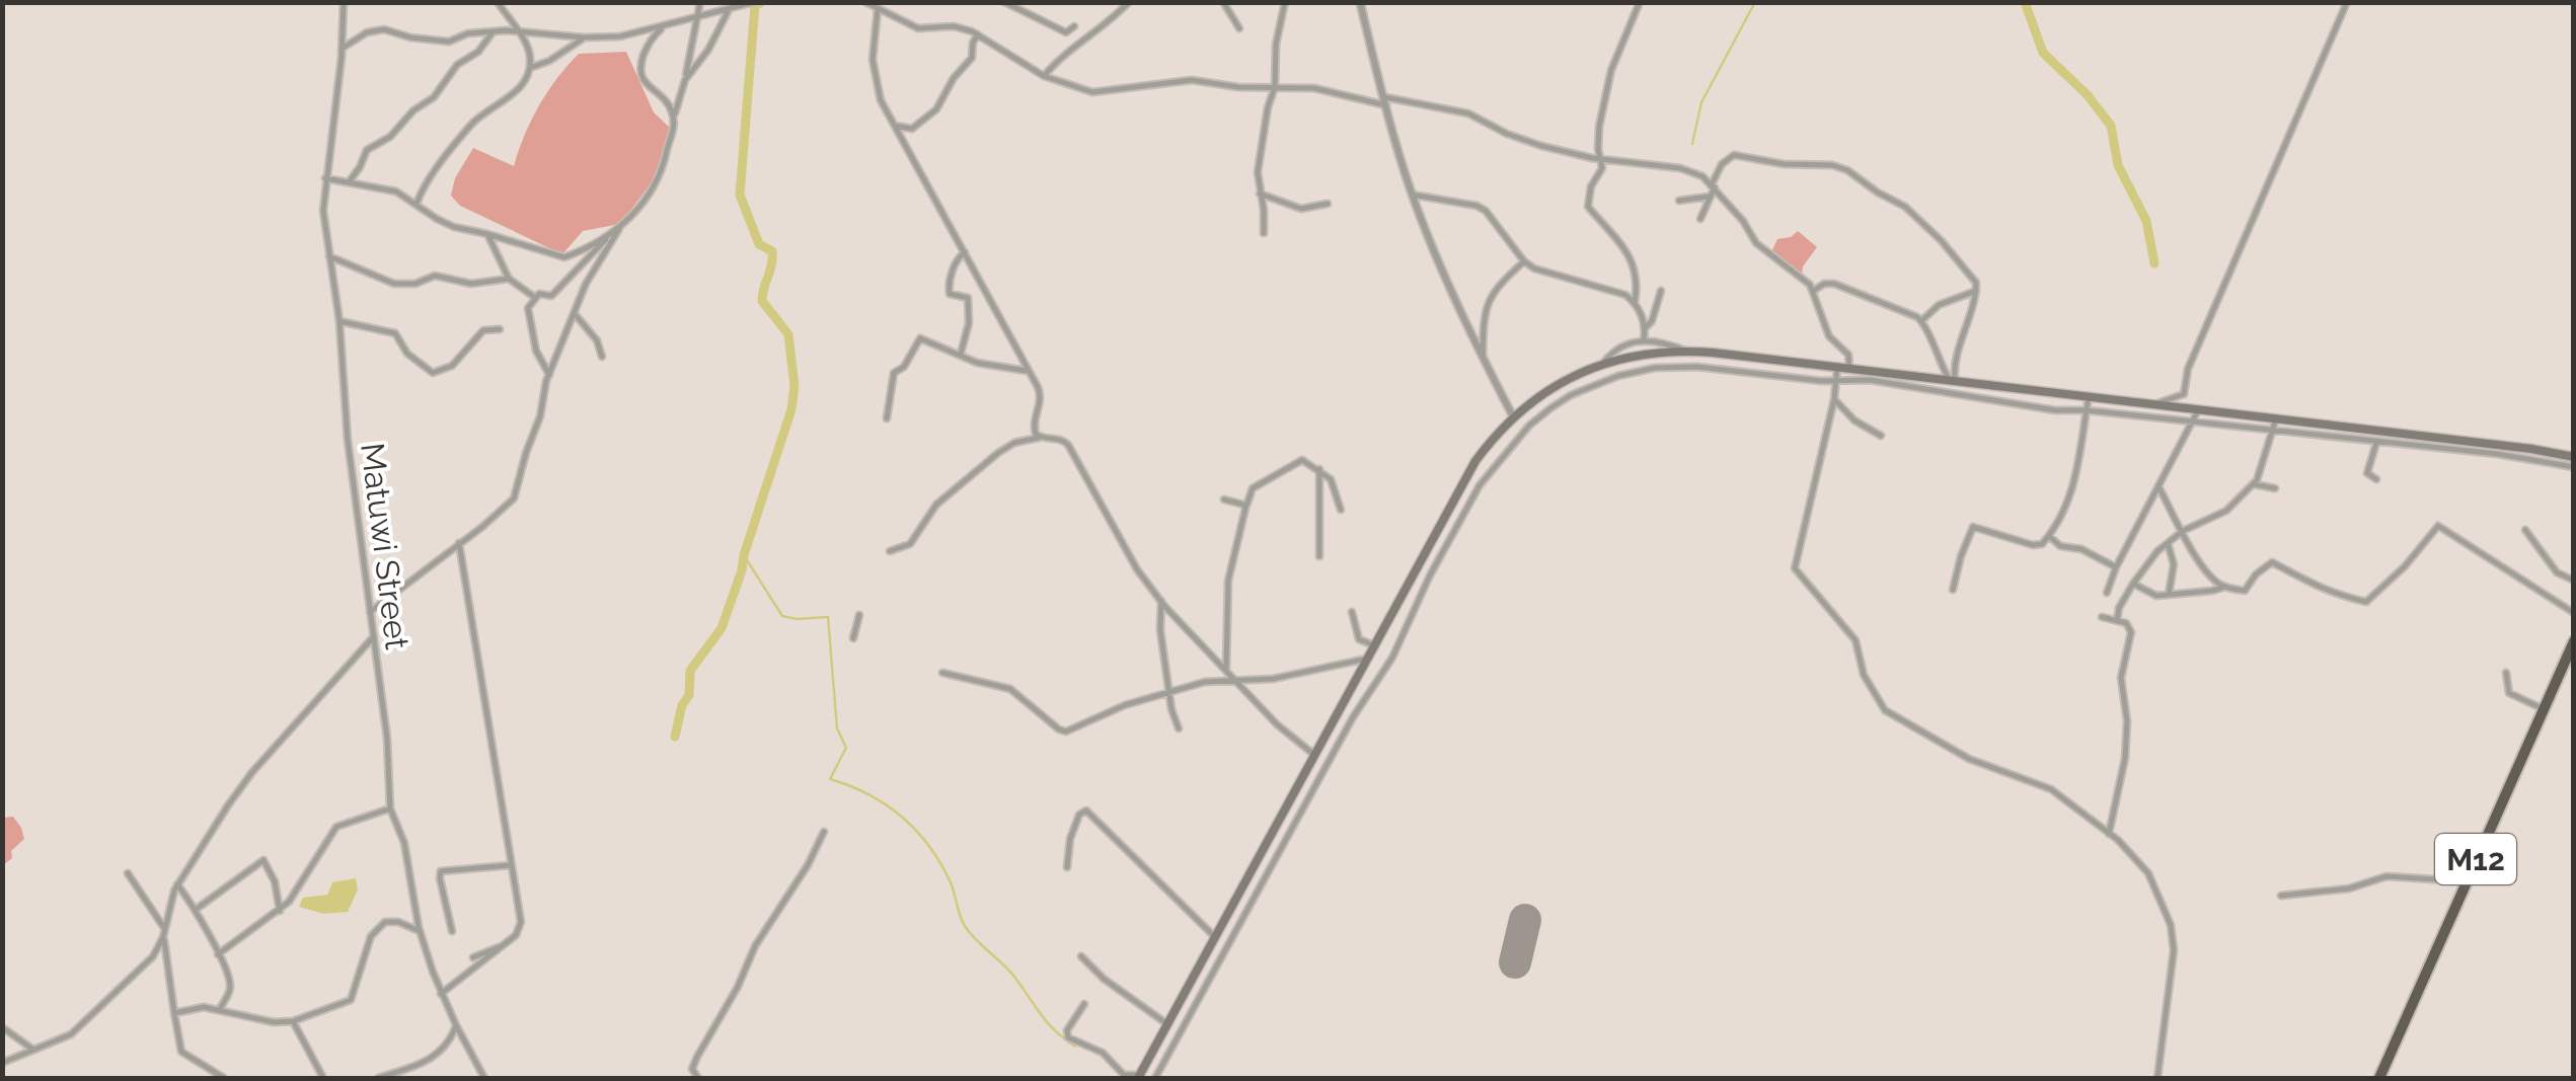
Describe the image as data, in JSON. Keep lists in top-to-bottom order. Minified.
{"streets":{"highway":["M12"],"street":["Matuwi Street"]}}
